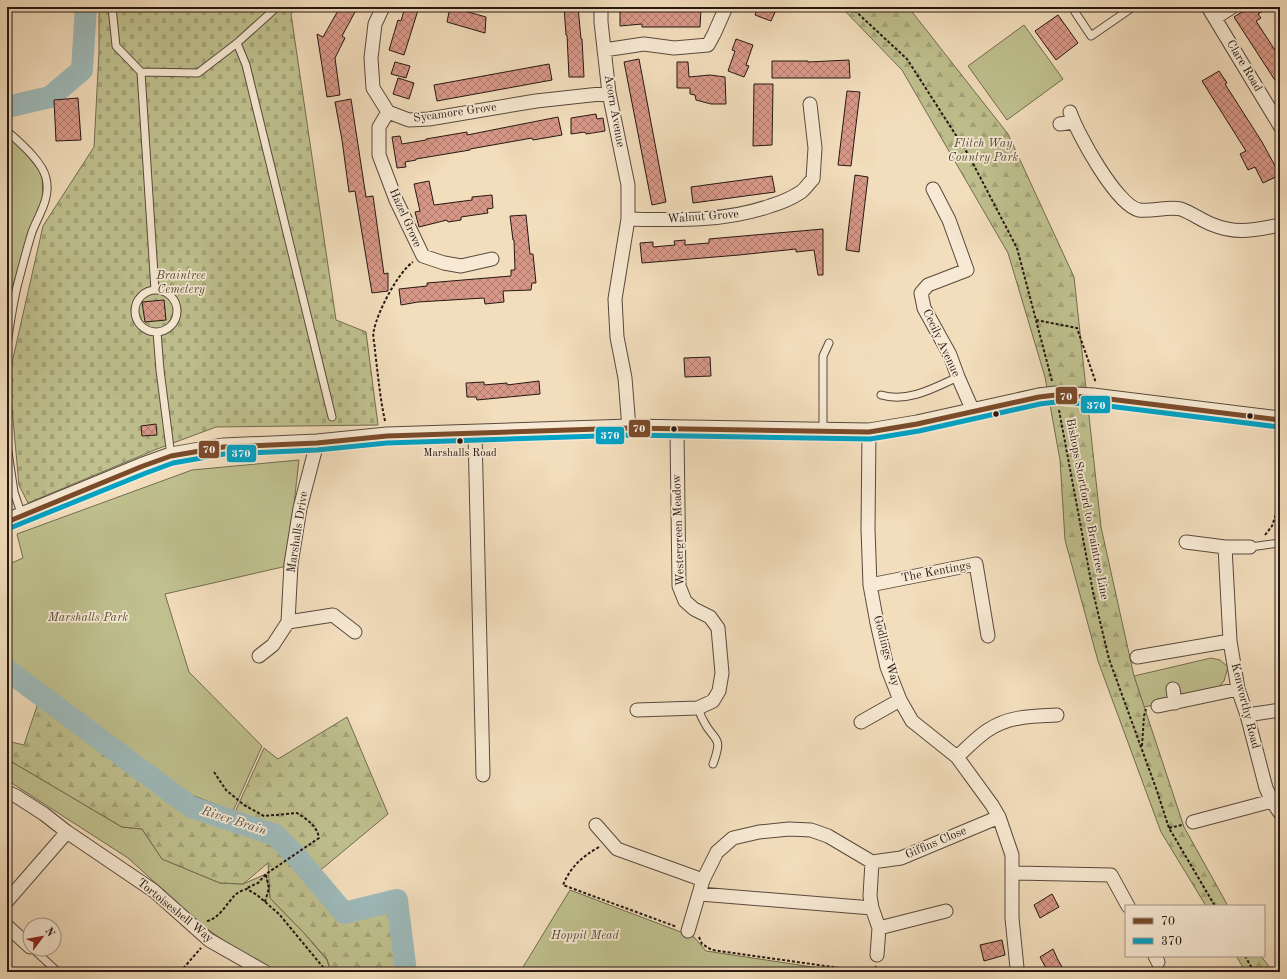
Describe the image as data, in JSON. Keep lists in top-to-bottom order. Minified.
{"streets":{"street":["Clare Road","Acorn Avenue","Sycamore Grove","Walnut Grove","Hazel Grove","Cecily Avenue","Westergreen Meadow","Marshalls Drive","The Kentings","Godlings Way","Kenworthy Road","Giffins Close","Tortoiseshell Way"],"path":["Bishops Stortford to Braintree Line"]},"crossings":[["Acorn Avenue","Sycamore Grove"],["Acorn Avenue","Walnut Grove"],["Sycamore Grove","Hazel Grove"],["The Kentings","Godlings Way"],["Godlings Way","Giffins Close"]],"water":["River Brain"],"parks":["Flitch Way Country Park","Braintree Cemetery","Marshalls Park","Hoppit Mead"],"places":["Marshalls Road"],"lines":["transit line 70","transit line 370"],"legend":["70","370"],"north":"top right"}
